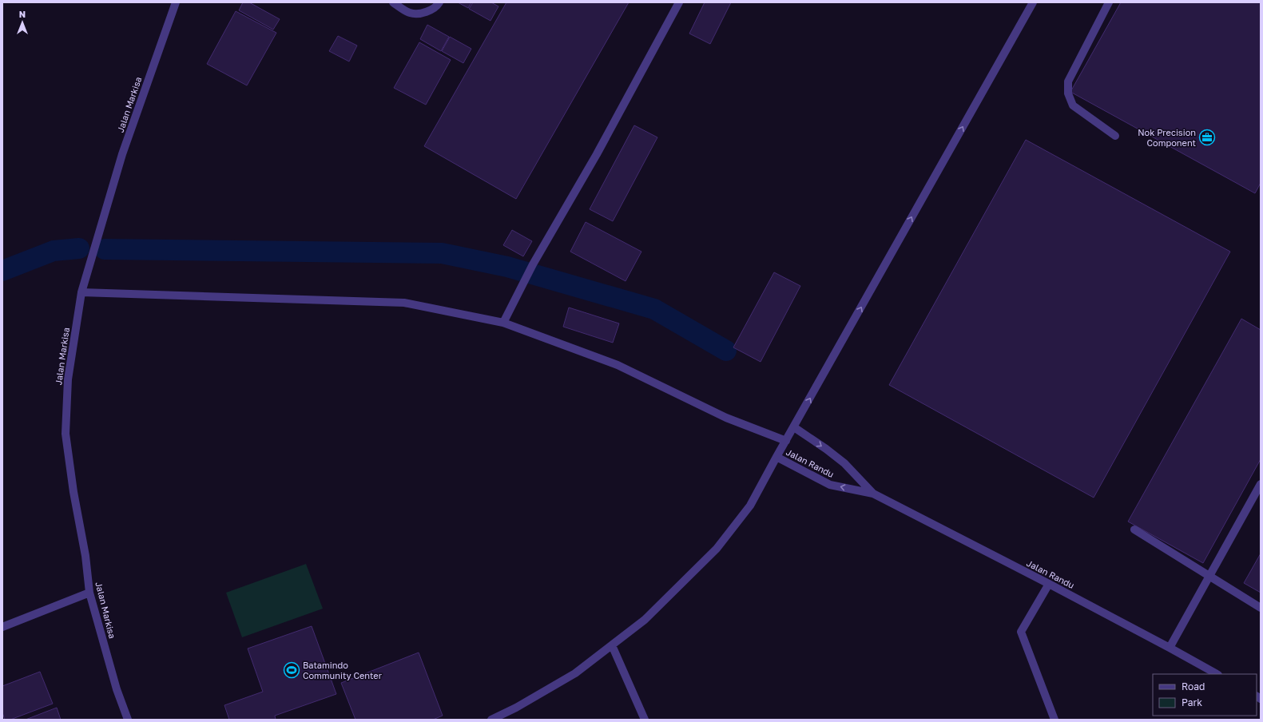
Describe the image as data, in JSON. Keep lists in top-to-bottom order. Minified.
{"streets":{"street":["Jalan Markisa","Jalan Randu"]},"places":{"office":["Nok Precision Component"],"sports":["Batamindo Community Center"]},"legend":["Road","Park"],"north":"top"}
